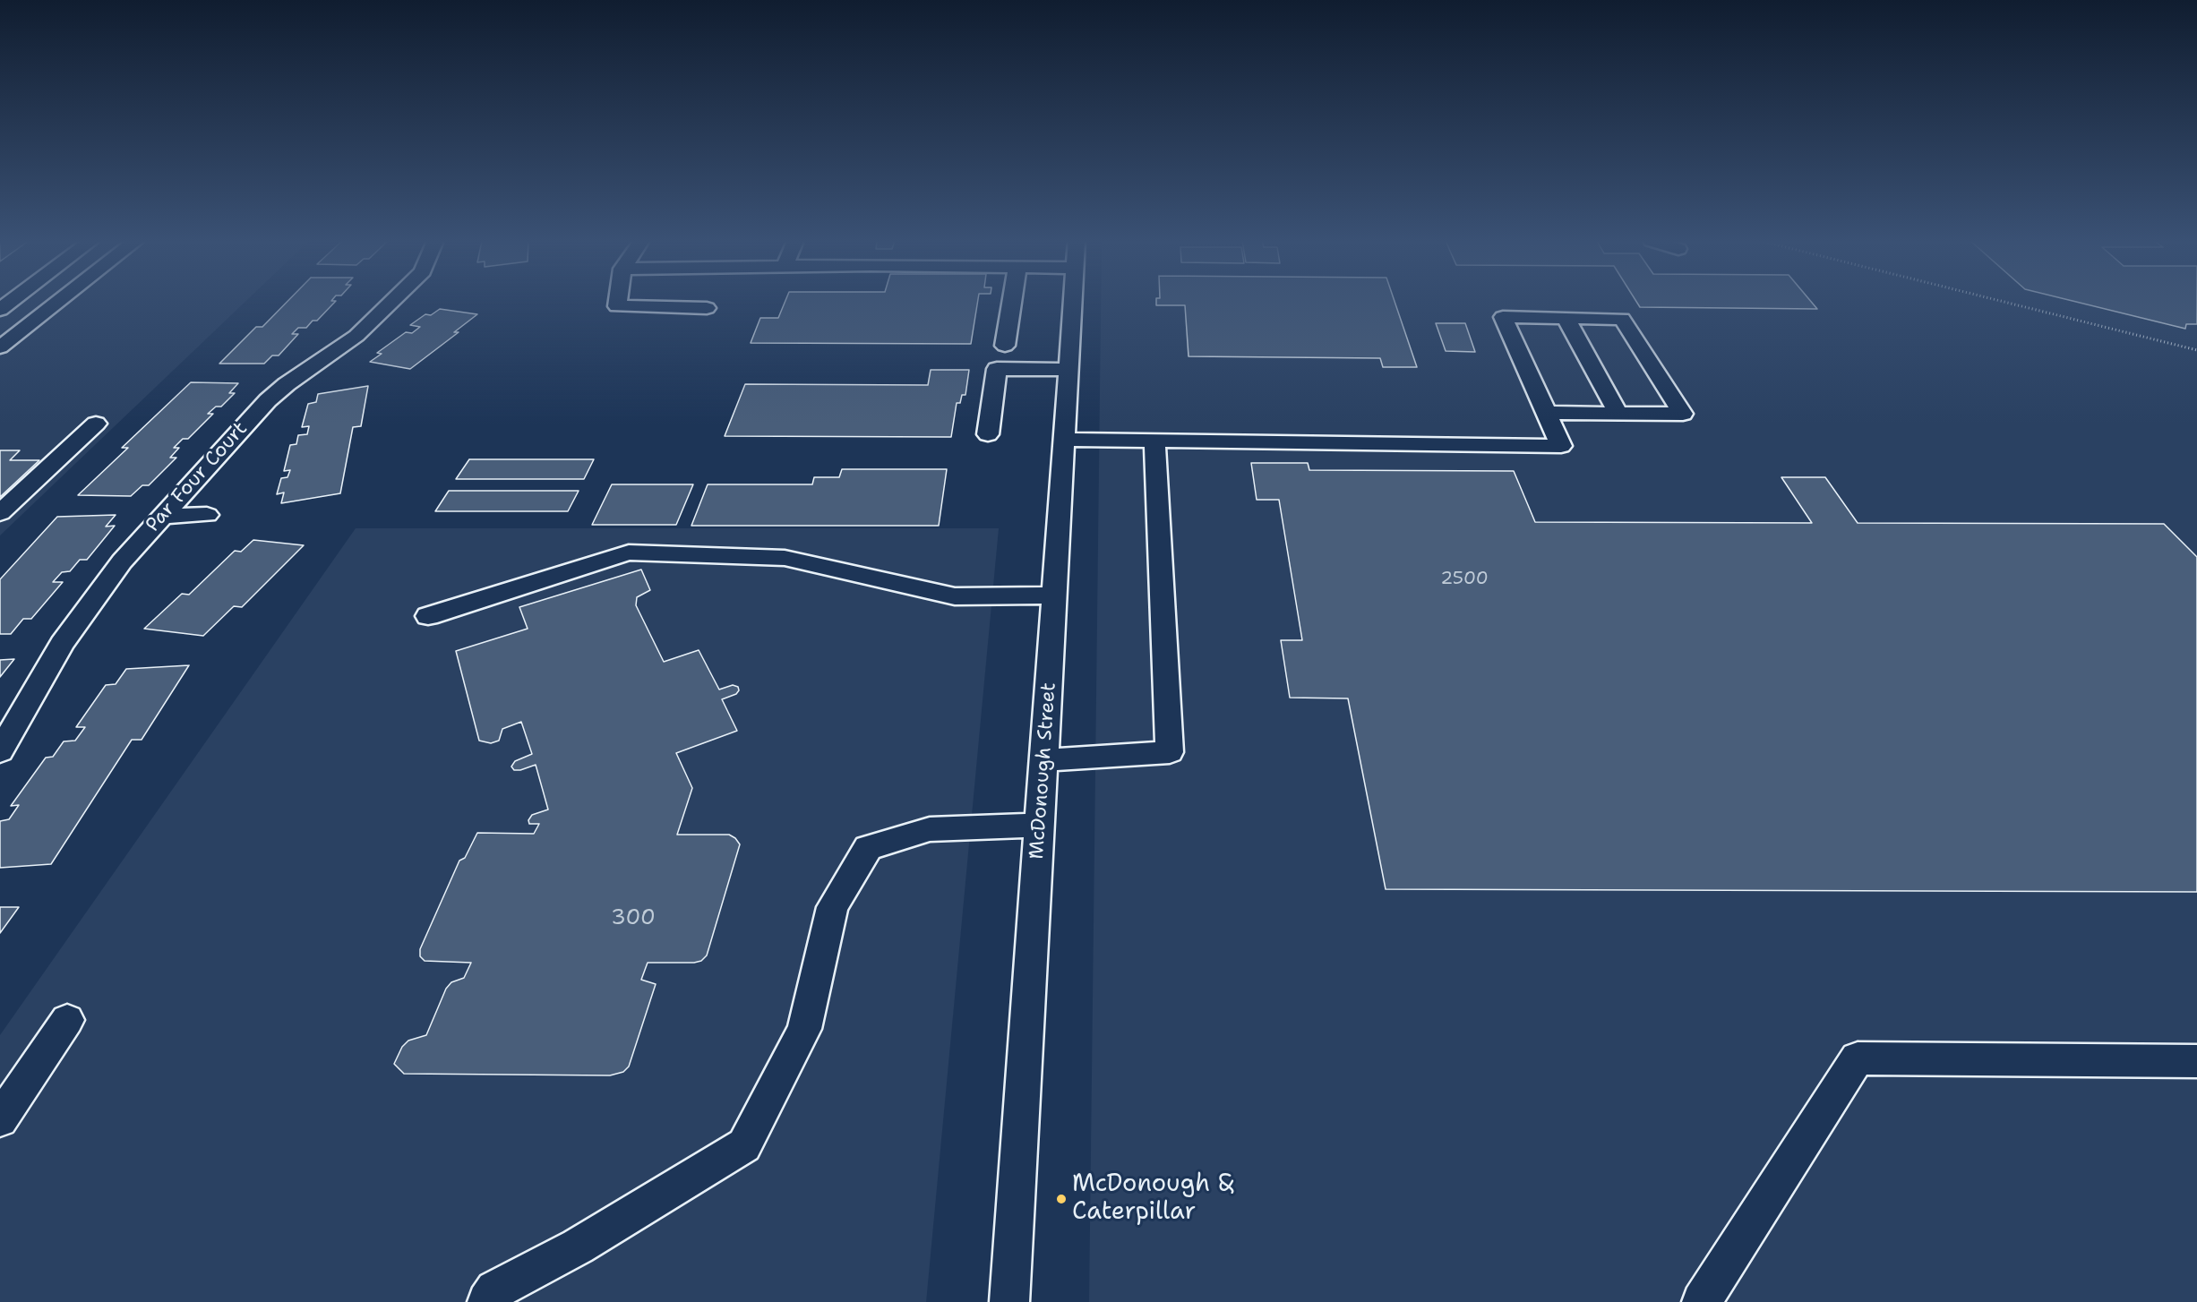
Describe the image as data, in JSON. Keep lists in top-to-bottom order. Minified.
{"streets":{"street":["Par Four Court","McDonough Street"]},"places":["McDonough & Caterpillar"],"house_numbers":["2500","300"]}
